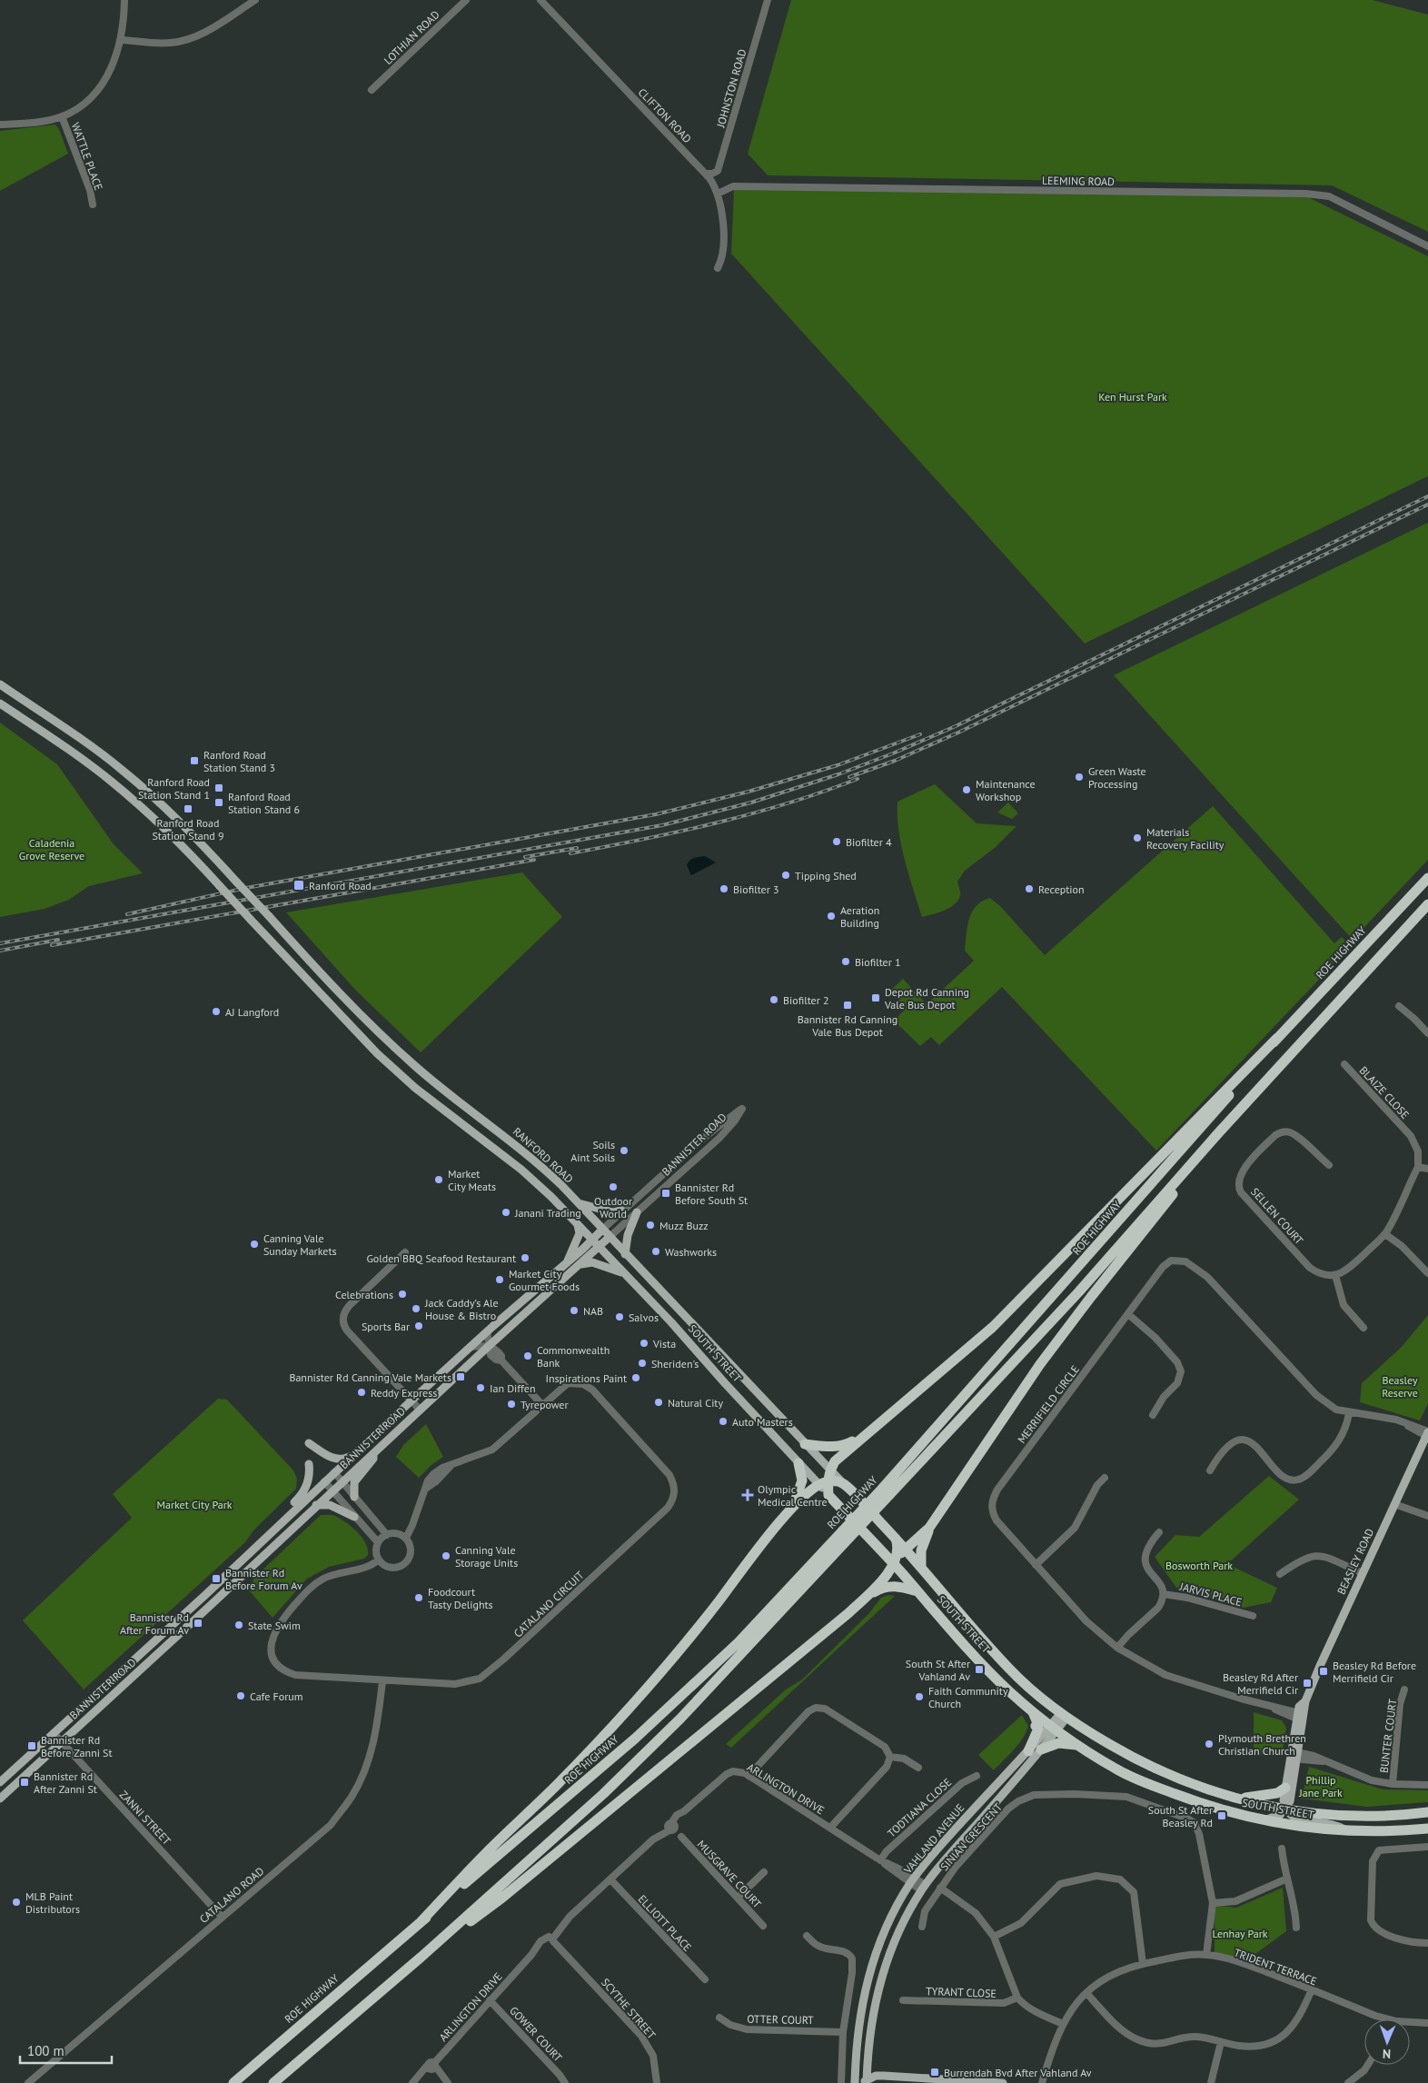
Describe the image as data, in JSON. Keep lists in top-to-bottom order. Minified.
{"streets":{"highway":["ROE HIGHWAY","SOUTH STREET"],"main road":["BANNISTER ROAD","RANFORD ROAD","BEASLEY ROAD","VAHLAND AVENUE"],"street":["LOTHIAN ROAD","JOHNSTON ROAD","CLIFTON ROAD","WATTLE PLACE","LEEMING ROAD","BLAIZE CLOSE","SELLEN COURT","MERRIFIELD CIRCLE","JARVIS PLACE","CATALANO CIRCUIT","BUNTER COURT","ARLINGTON DRIVE","TODTIANA CLOSE","ZANNI STREET","SINIAN CRESCENT","MUSGRAVE COURT","CATALANO ROAD","ELLIOTT PLACE","TRIDENT TERRACE","TYRANT CLOSE","SCYTHE STREET","OTTER COURT","GOWER COURT"]},"crossings":[["JOHNSTON ROAD","CLIFTON ROAD"],["CLIFTON ROAD","LEEMING ROAD"],["BANNISTER ROAD","RANFORD ROAD"],["BANNISTER ROAD","SOUTH STREET"],["BANNISTER ROAD","ZANNI STREET"],["RANFORD ROAD","SOUTH STREET"],["SOUTH STREET","BEASLEY ROAD"],["SOUTH STREET","VAHLAND AVENUE"],["MERRIFIELD CIRCLE","BEASLEY ROAD"],["CATALANO CIRCUIT","CATALANO ROAD"],["ARLINGTON DRIVE","TODTIANA CLOSE"],["ARLINGTON DRIVE","VAHLAND AVENUE"],["ARLINGTON DRIVE","MUSGRAVE COURT"],["ARLINGTON DRIVE","ELLIOTT PLACE"],["ARLINGTON DRIVE","SCYTHE STREET"],["ARLINGTON DRIVE","GOWER COURT"],["ZANNI STREET","CATALANO ROAD"],["SINIAN CRESCENT","TRIDENT TERRACE"]],"parks":["Ken Hurst Park","Caladenia Grove Reserve","Beasley Reserve","Market City Park","Bosworth Park","Phillip Jane Park","Lenhay Park"],"places":{"transit":["Ranford Road Station Stand 3","Ranford Road Station Stand 1","Ranford Road Station Stand 6","Ranford Road Station Stand 9","Ranford Road","Depot Rd Canning Vale Bus Depot","Bannister Rd Canning Vale Bus Depot","Bannister Rd Before South St","Bannister Rd Canning Vale Markets","Bannister Rd Before Forum Av","Bannister Rd After Forum Av","South St After Vahland Av","Beasley Rd Before Merrifield Cir","Beasley Rd After Merrifield Cir","Bannister Rd Before Zanni St","Bannister Rd After Zanni St","South St After Beasley Rd","Burrendah Bvd After Vahland Av"],"other":["Green Waste Processing","Maintenance Workshop","Materials Recovery Facility","Biofilter 4","Tipping Shed","Biofilter 3","Reception","Aeration Building","Biofilter 1","Biofilter 2","AJ Langford","Soils Aint Soils","Market City Meats","Outdoor World","Janani Trading","Muzz Buzz","Canning Vale Sunday Markets","Washworks","Golden BBQ Seafood Restaurant","Market City Gourmet Foods","Celebrations","Jack Caddy’s Ale House & Bistro","NAB","Salvos","Sports Bar","Vista","Commonwealth Bank","Sheriden's","Inspirations Paint","Ian Diffen","Reddy Express","Natural City","Tyrepower","Auto Masters","Canning Vale Storage Units","Foodcourt Tasty Delights","State Swim","Cafe Forum","Faith Community Church","Plymouth Brethren Christian Church","MLB Paint Distributors"],"health":["Olympic Medical Centre"]},"scale_bar":"100 m","north":"bottom"}
